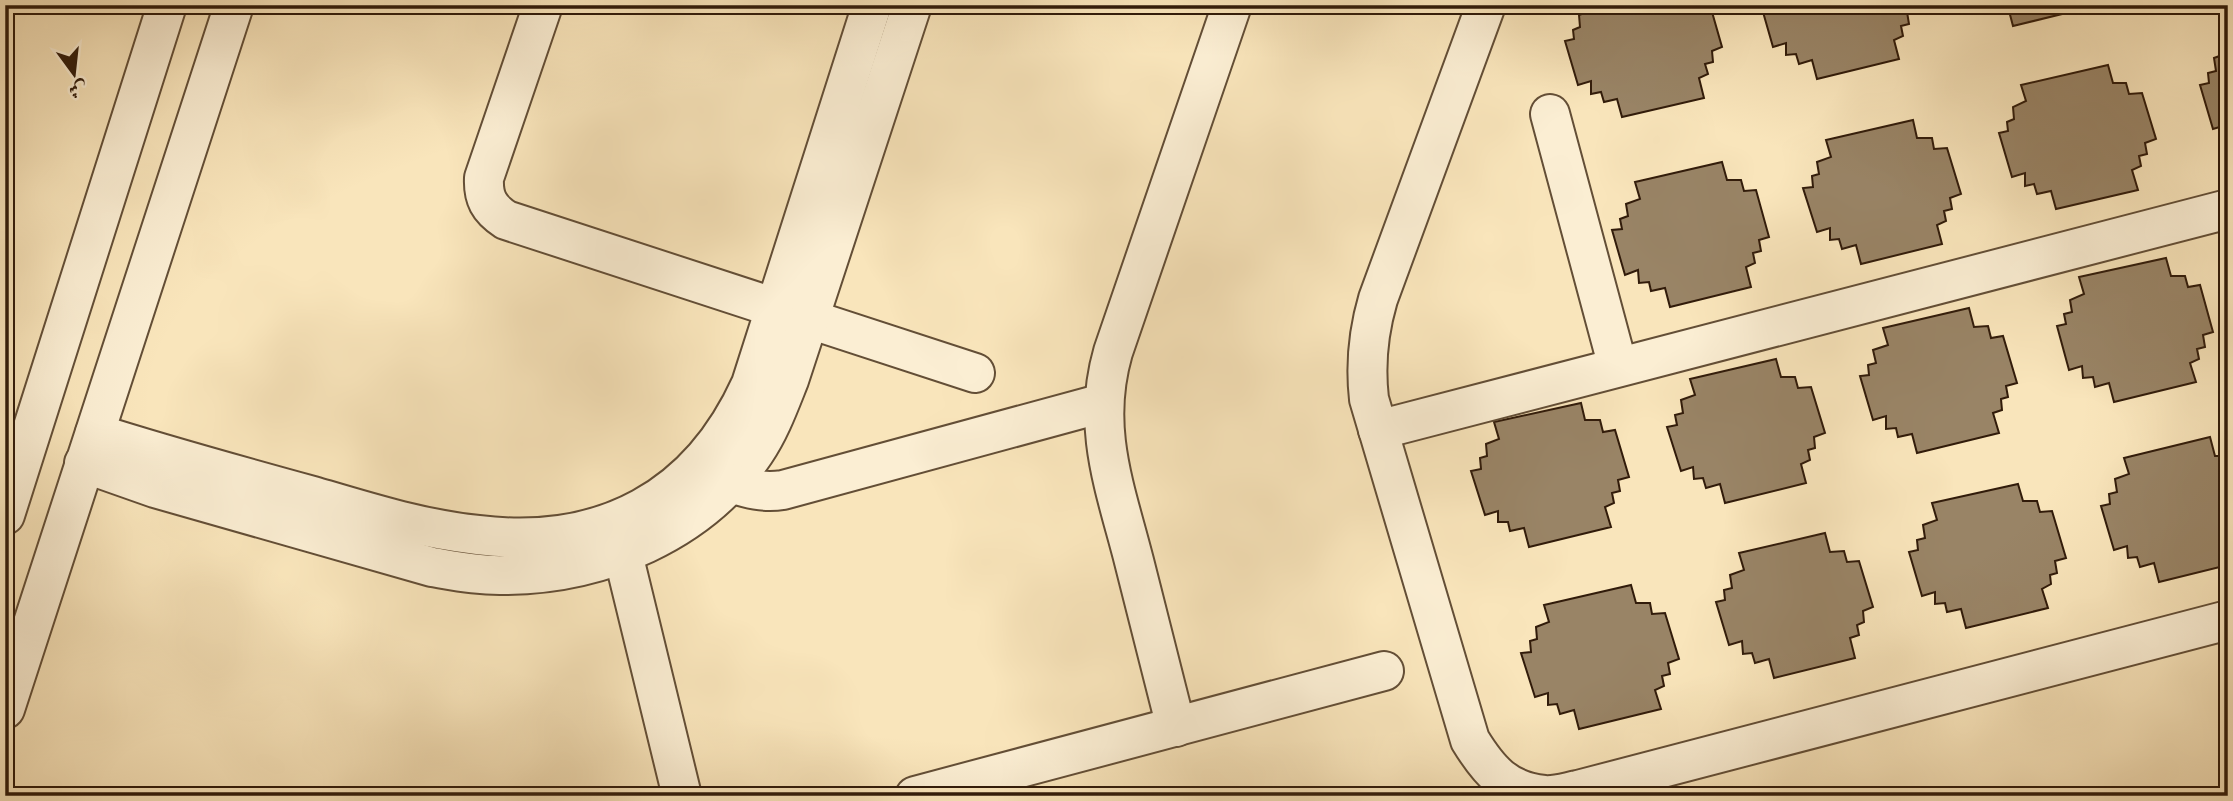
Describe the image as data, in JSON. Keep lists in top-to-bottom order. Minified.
{"north":"bottom"}
